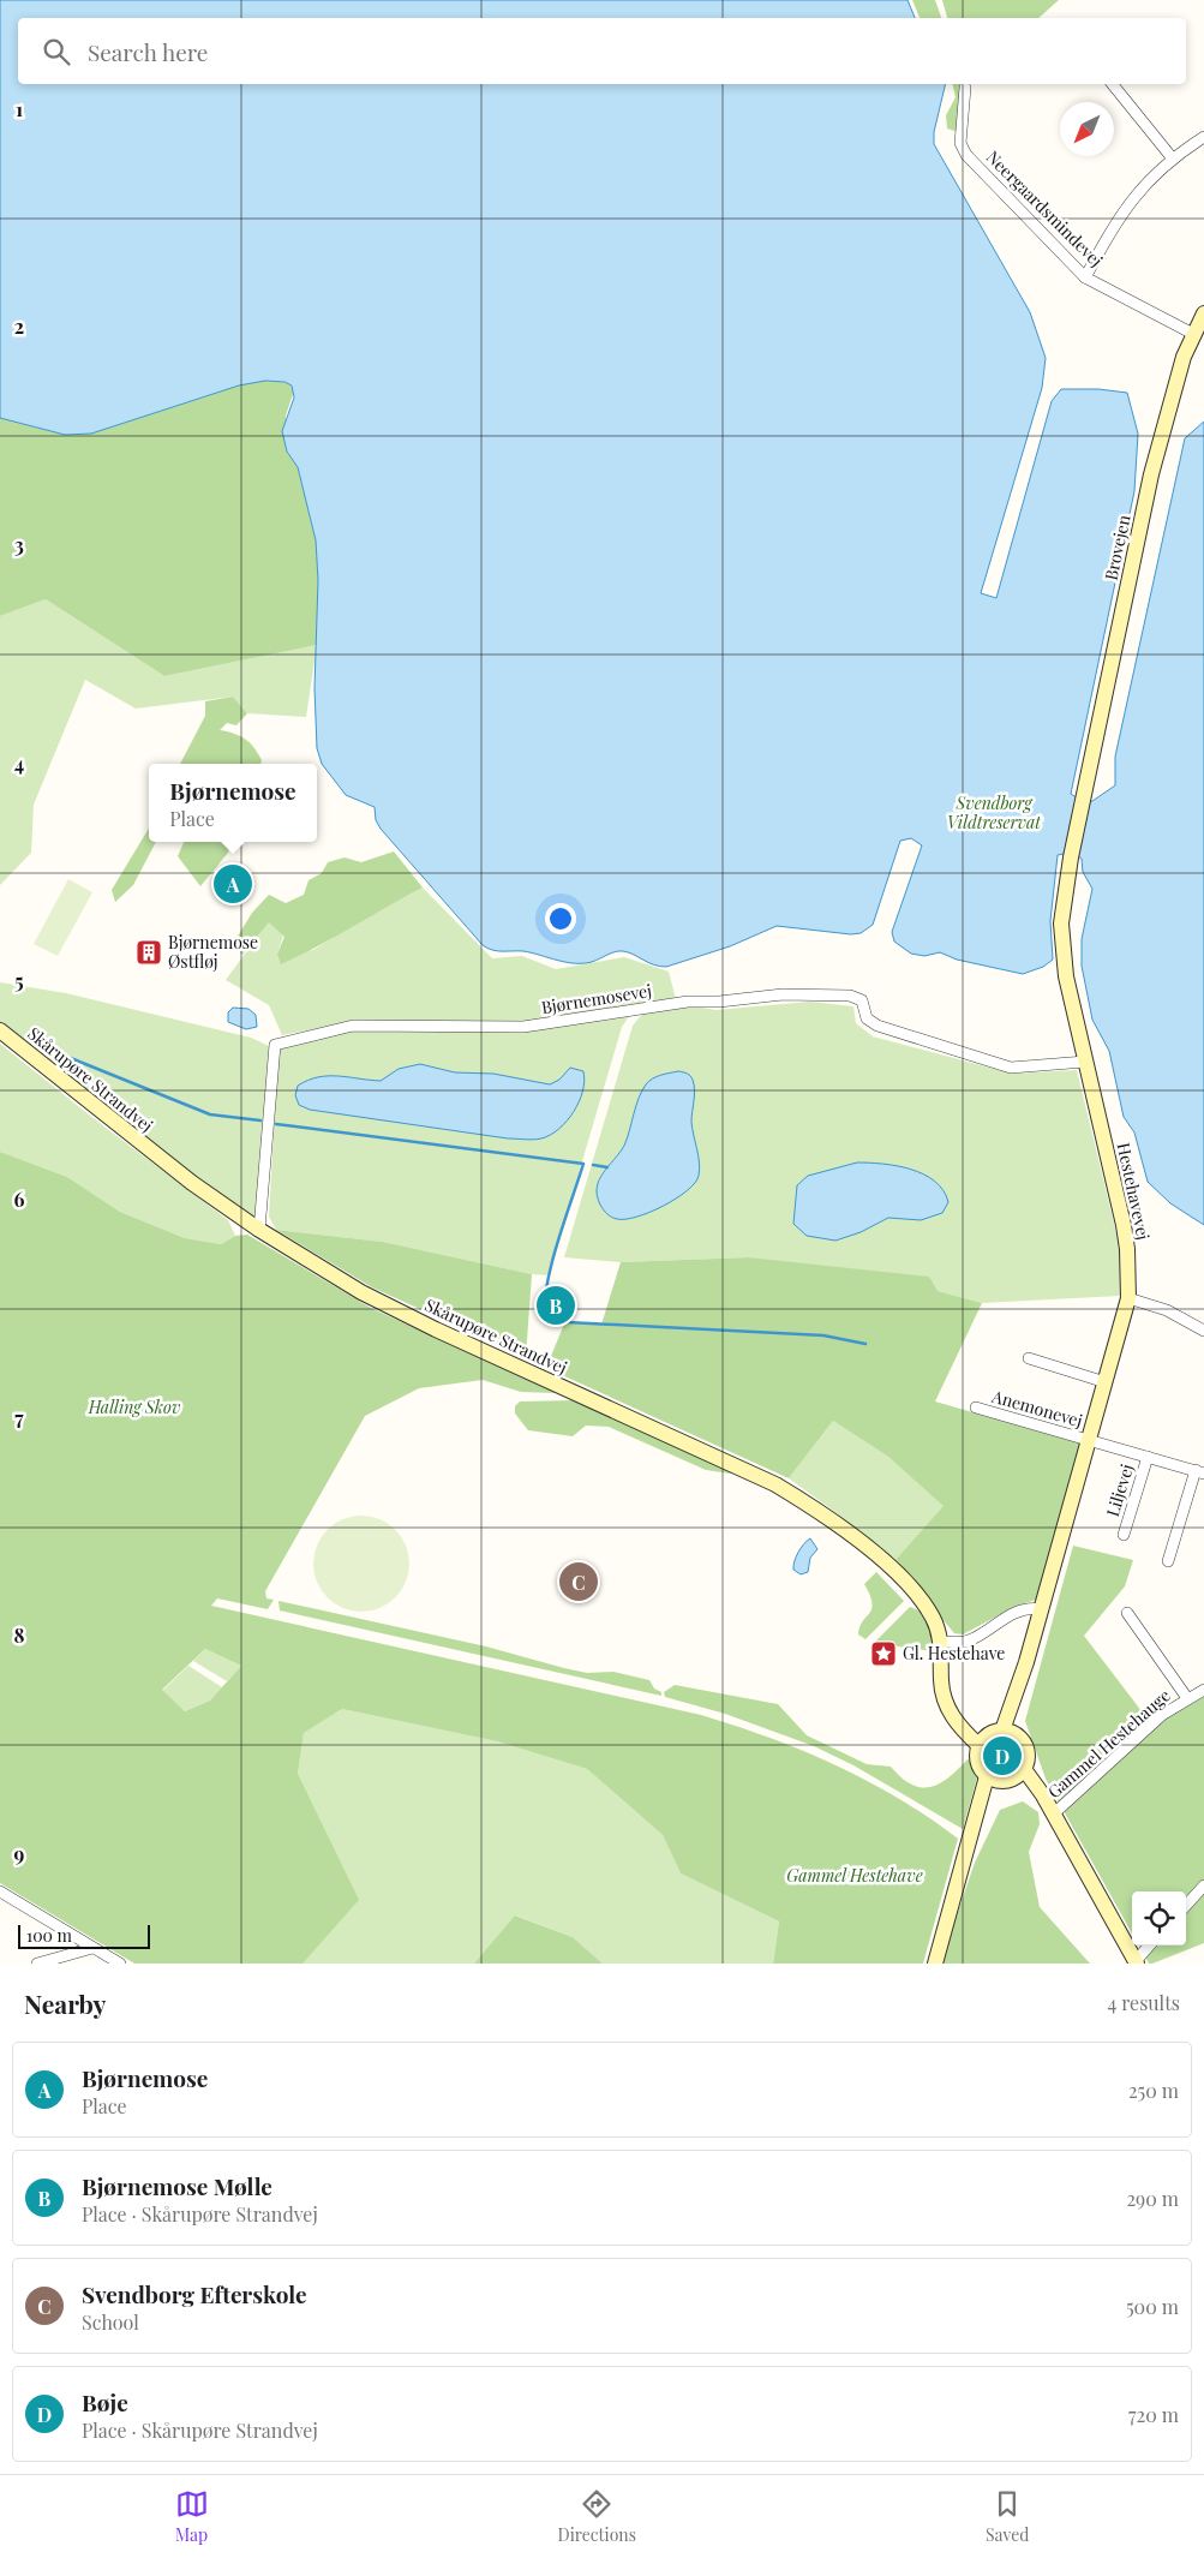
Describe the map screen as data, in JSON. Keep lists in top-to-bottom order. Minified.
{"streets":{"street":["Neergaardsmindevej","Brovejen","Bjørnemosevej","Skårupøre Strandvej","Hestehavevej","Anemonevej","Liljevej","Gammel Hestehauge"]},"crossings":[["Neergaardsmindevej","Brovejen"],["Brovejen","Hestehavevej"],["Bjørnemosevej","Skårupøre Strandvej"],["Bjørnemosevej","Hestehavevej"],["Skårupøre Strandvej","Hestehavevej"],["Hestehavevej","Anemonevej"],["Anemonevej","Liljevej"]],"parks":["Svendborg Vildtreservat","Halling Skov","Gammel Hestehave"],"places":{"building":["Bjørnemose Østfløj"],"place":["Gl. Hestehave"]},"scale_bar":"100 m","north":"bottom left","page":{"search":"Search here","popup":["Bjørnemose","Place"],"pins":["A","B","C","D"],"scale":"100 m","heading":["Nearby","4 results"],"list":[{"mark":"A","name":"Bjørnemose","note":"Place","value":"250 m"},{"mark":"B","name":"Bjørnemose Mølle","note":"Place · Skårupøre Strandvej","value":"290 m"},{"mark":"C","name":"Svendborg Efterskole","note":"School","value":"500 m"},{"mark":"D","name":"Bøje","note":"Place · Skårupøre Strandvej","value":"720 m"}],"nav":["Map","Directions","Saved"]},"grid":{"rows":["1","2","3","4","5","6","7","8","9"]}}
